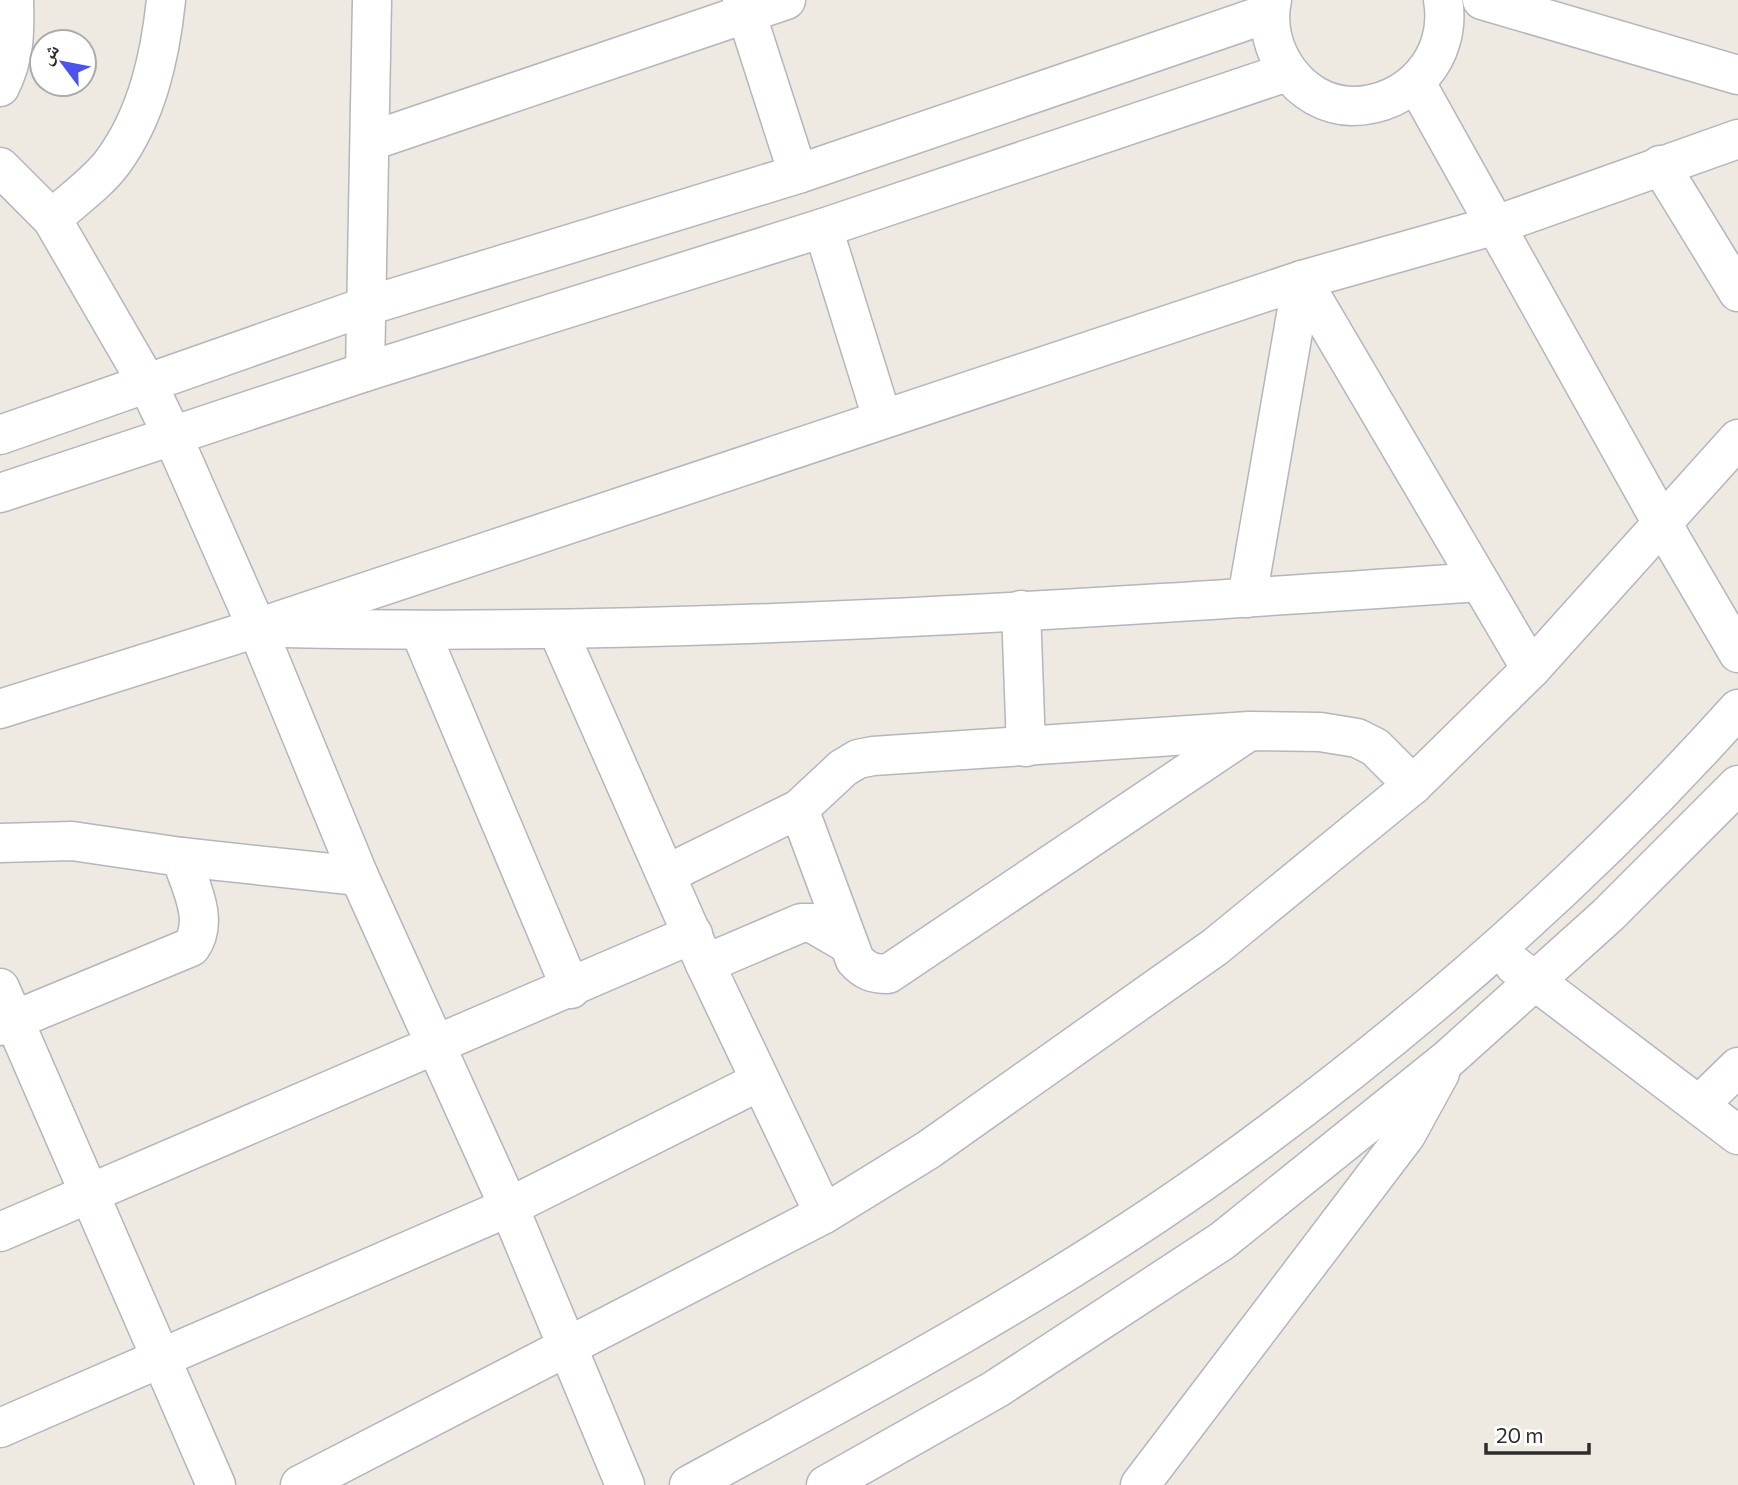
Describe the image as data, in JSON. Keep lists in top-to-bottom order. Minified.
{"scale_bar":"20 m","north":"top left"}
